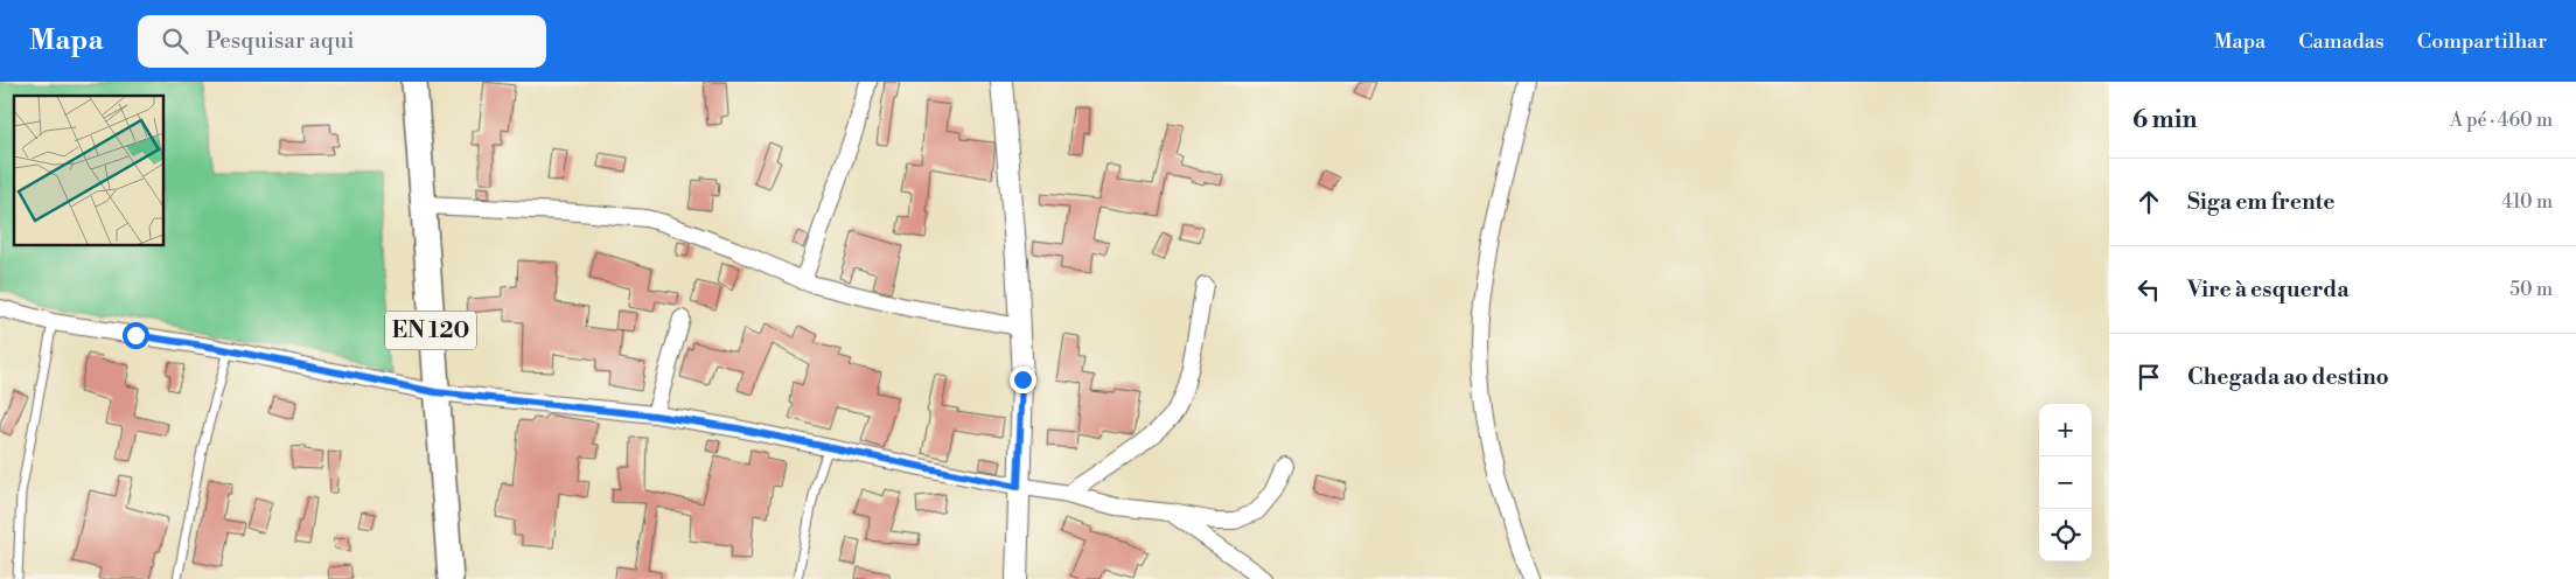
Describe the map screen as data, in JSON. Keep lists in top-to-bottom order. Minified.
{"streets":{"main road":["EN 120"]},"page":{"header":"Mapa","search":"Pesquisar aqui","nav":["Mapa","Camadas","Compartilhar"],"heading":["6 min","A pé · 460 m"],"list":[["Siga em frente","410 m"],["Vire à esquerda","50 m"],"Chegada ao destino"],"map_buttons":["+","−"]}}
